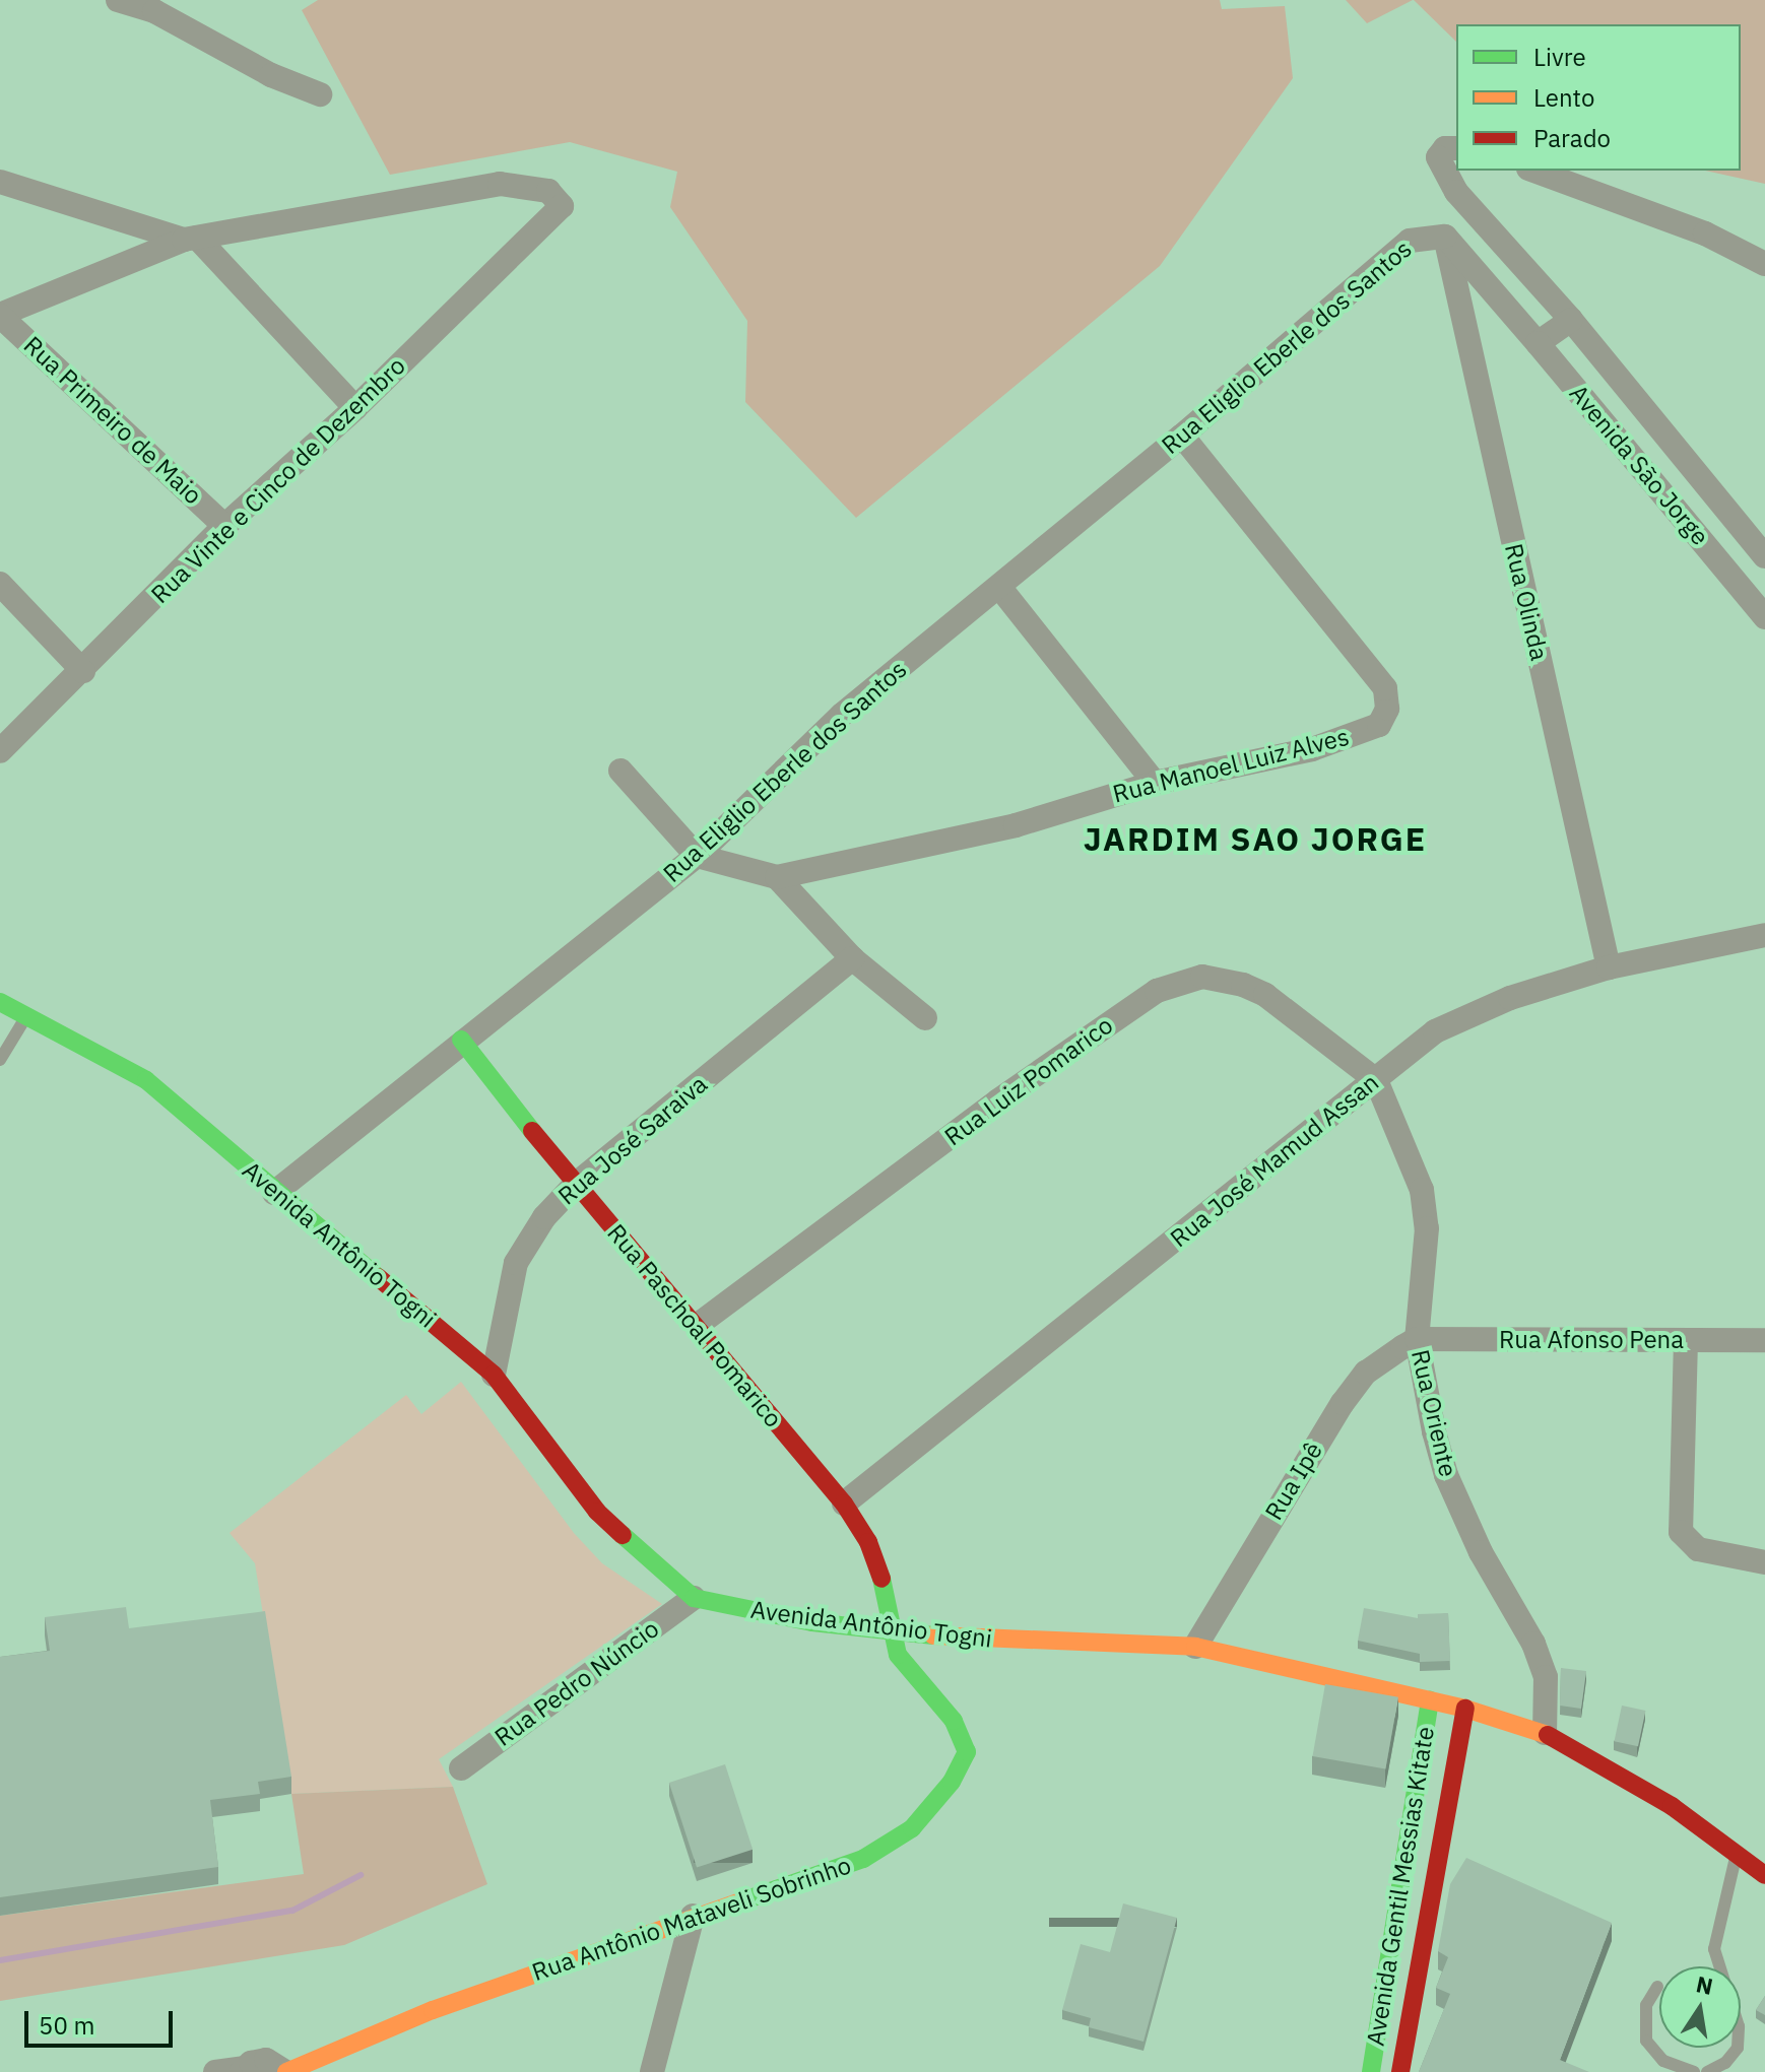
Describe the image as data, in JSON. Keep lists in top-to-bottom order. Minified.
{"streets":{"street":["Rua Eliglio Eberle dos Santos","Rua Primeiro de Maio","Avenida São Jorge","Rua Vinte e Cinco de Dezembro","Rua Olinda","Rua Manoel Luiz Alves","Rua Luiz Pomarico","Rua José Saraiva","Rua José Mamud Assan","Avenida Antônio Togni","Rua Paschoal Pomarico","Rua Afonso Pena","Rua Oriente","Rua Ipê","Rua Pedro Núncio","Avenida Gentil Messias Kitate","Rua Antônio Mataveli Sobrinho"]},"crossings":[["Rua Eliglio Eberle dos Santos","Avenida São Jorge"],["Rua Eliglio Eberle dos Santos","Rua Olinda"],["Rua Eliglio Eberle dos Santos","Rua Manoel Luiz Alves"],["Rua Eliglio Eberle dos Santos","Avenida Antônio Togni"],["Rua Eliglio Eberle dos Santos","Rua Paschoal Pomarico"],["Rua Primeiro de Maio","Rua Vinte e Cinco de Dezembro"],["Avenida São Jorge","Rua Olinda"],["Rua Olinda","Rua José Mamud Assan"],["Rua Luiz Pomarico","Rua José Mamud Assan"],["Rua Luiz Pomarico","Rua Paschoal Pomarico"],["Rua Luiz Pomarico","Rua Oriente"],["Rua José Saraiva","Avenida Antônio Togni"],["Rua José Saraiva","Rua Paschoal Pomarico"],["Rua José Mamud Assan","Rua Paschoal Pomarico"],["Rua José Mamud Assan","Rua Oriente"],["Avenida Antônio Togni","Rua Paschoal Pomarico"],["Avenida Antônio Togni","Rua Oriente"],["Avenida Antônio Togni","Rua Ipê"],["Avenida Antônio Togni","Rua Pedro Núncio"],["Avenida Antônio Togni","Avenida Gentil Messias Kitate"],["Avenida Antônio Togni","Rua Antônio Mataveli Sobrinho"],["Rua Paschoal Pomarico","Rua Antônio Mataveli Sobrinho"],["Rua Afonso Pena","Rua Oriente"],["Rua Afonso Pena","Rua Ipê"],["Rua Oriente","Rua Ipê"]],"districts":["JARDIM SAO JORGE"],"legend":["Livre","Lento","Parado"],"scale_bar":"50 m","north":"top"}
